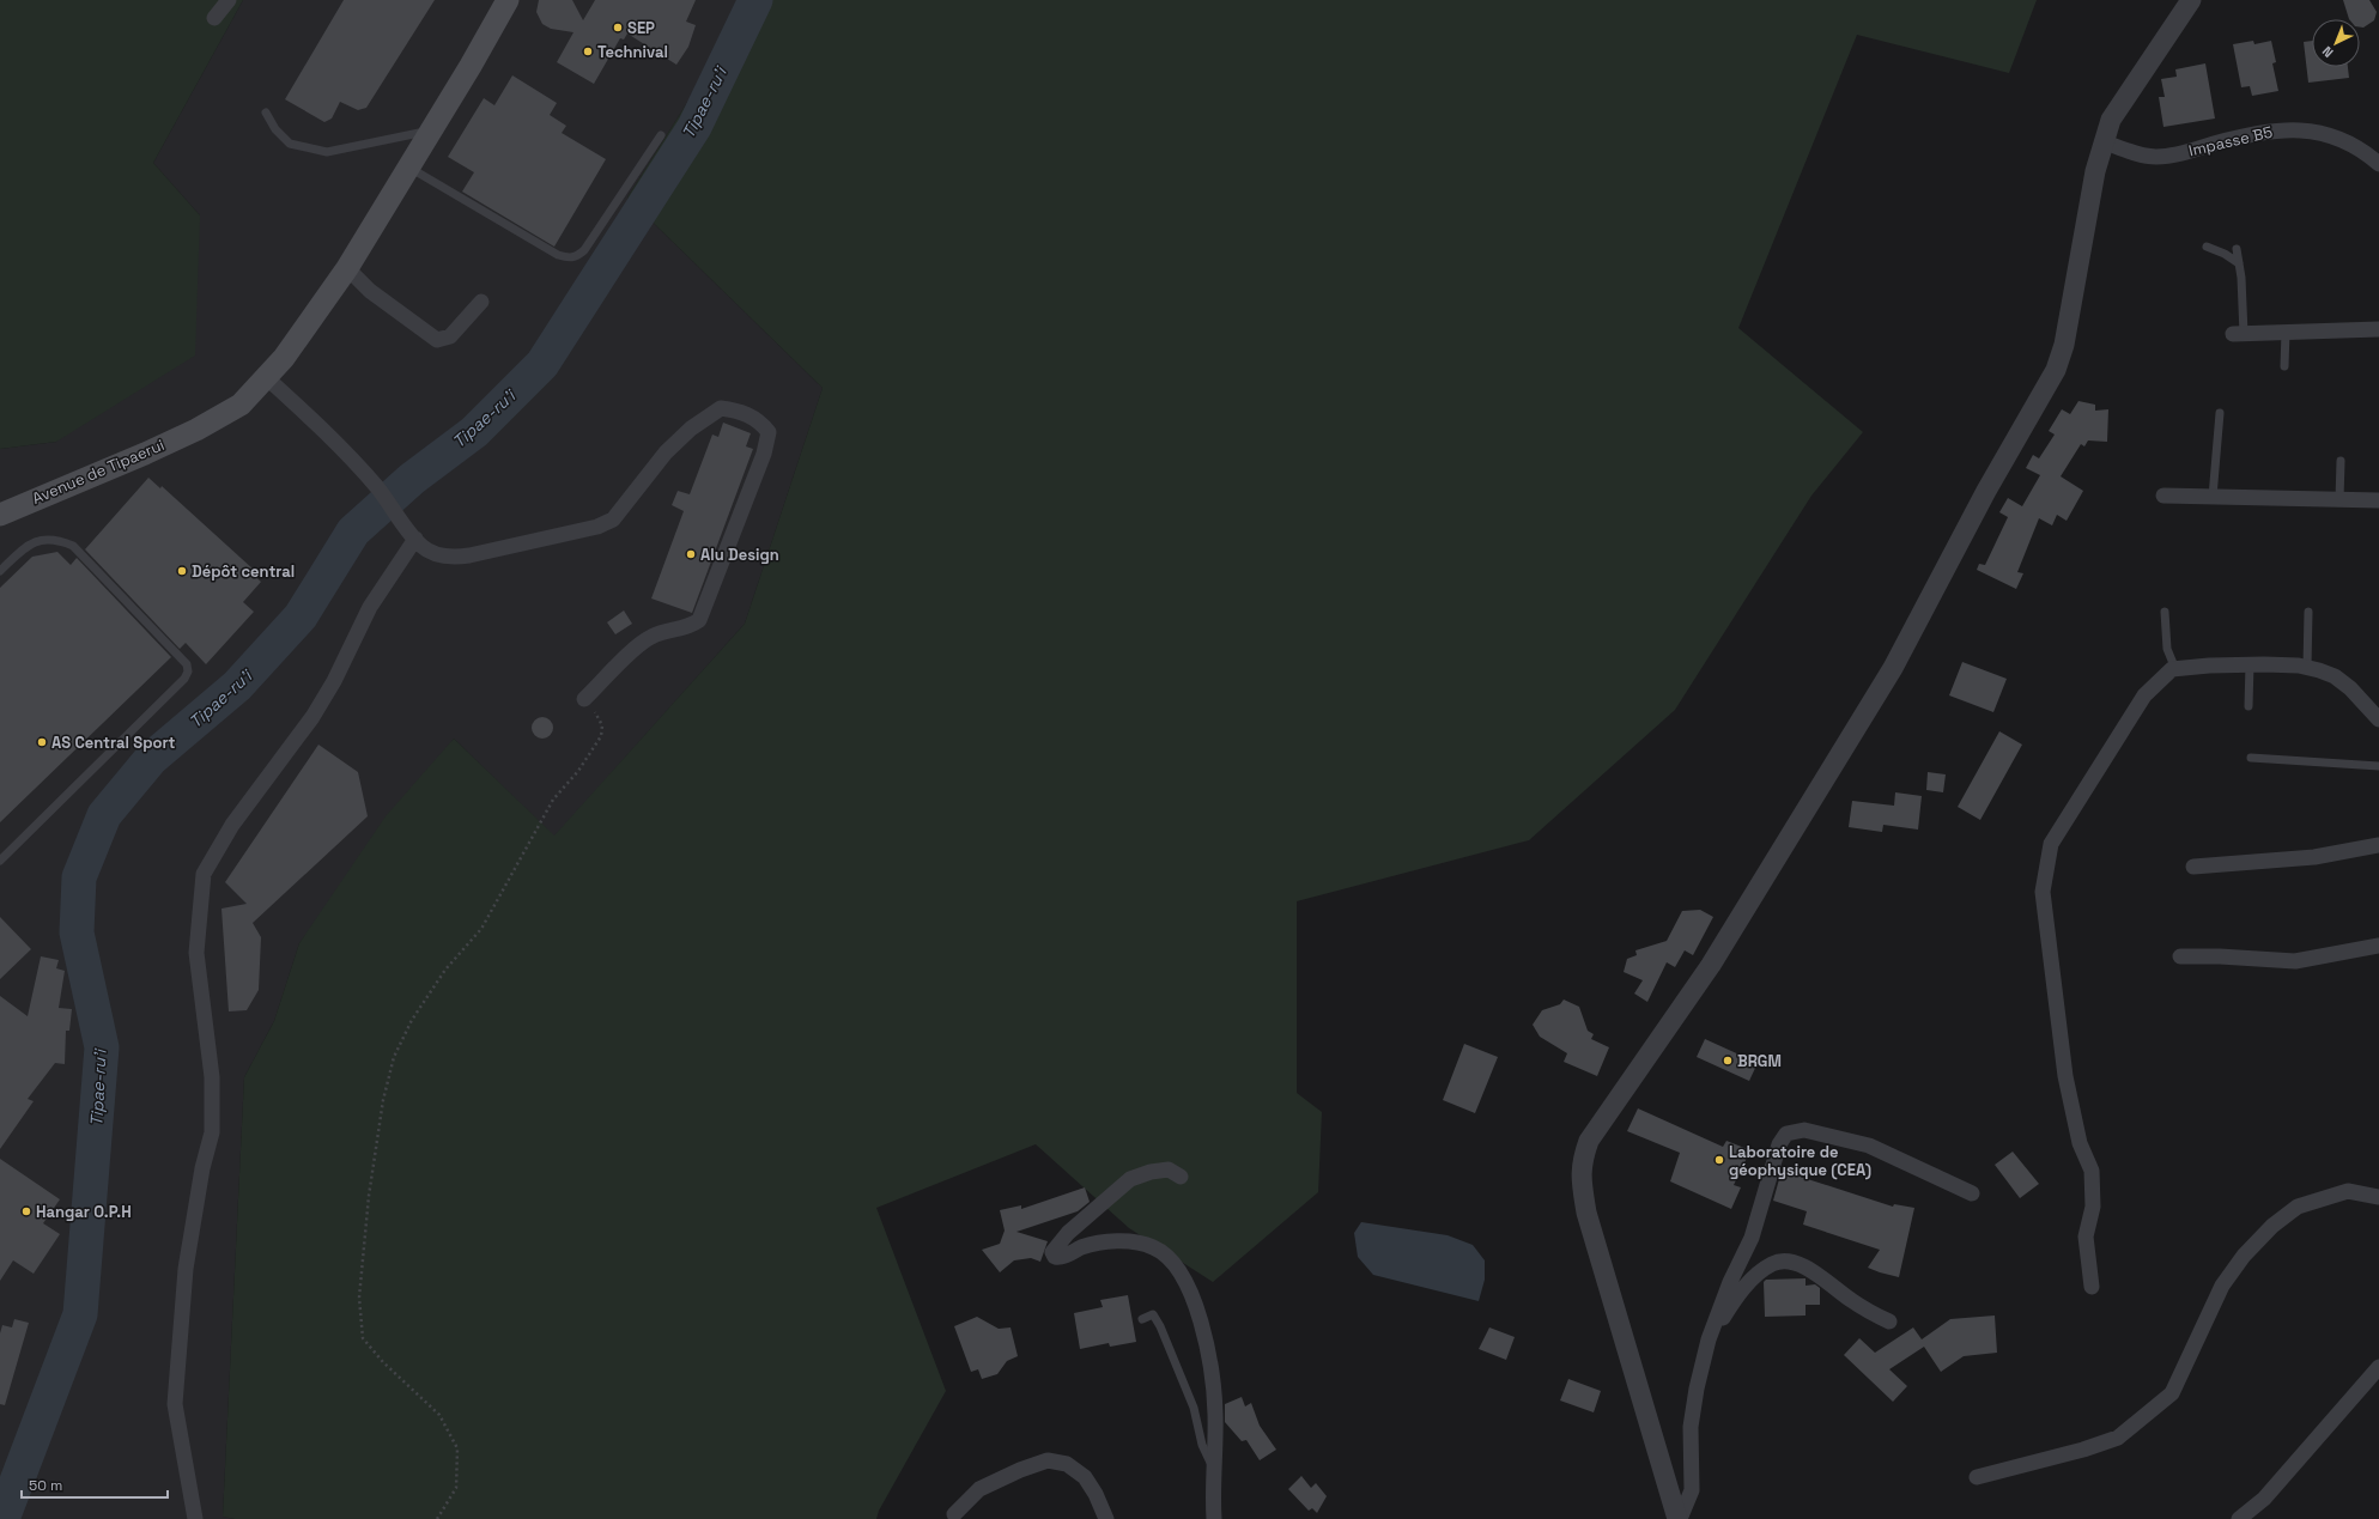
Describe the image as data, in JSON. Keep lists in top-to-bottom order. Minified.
{"streets":{"main road":["Avenue de Tipaerui"],"street":["Impasse B5"]},"water":["Tipae-ru’i"],"places":["SEP","Technival","Alu Design","Dépôt central","AS Central Sport","BRGM","Laboratoire de géophysique (CEA)","Hangar O.P.H"],"scale_bar":"50 m","north":"bottom left"}
